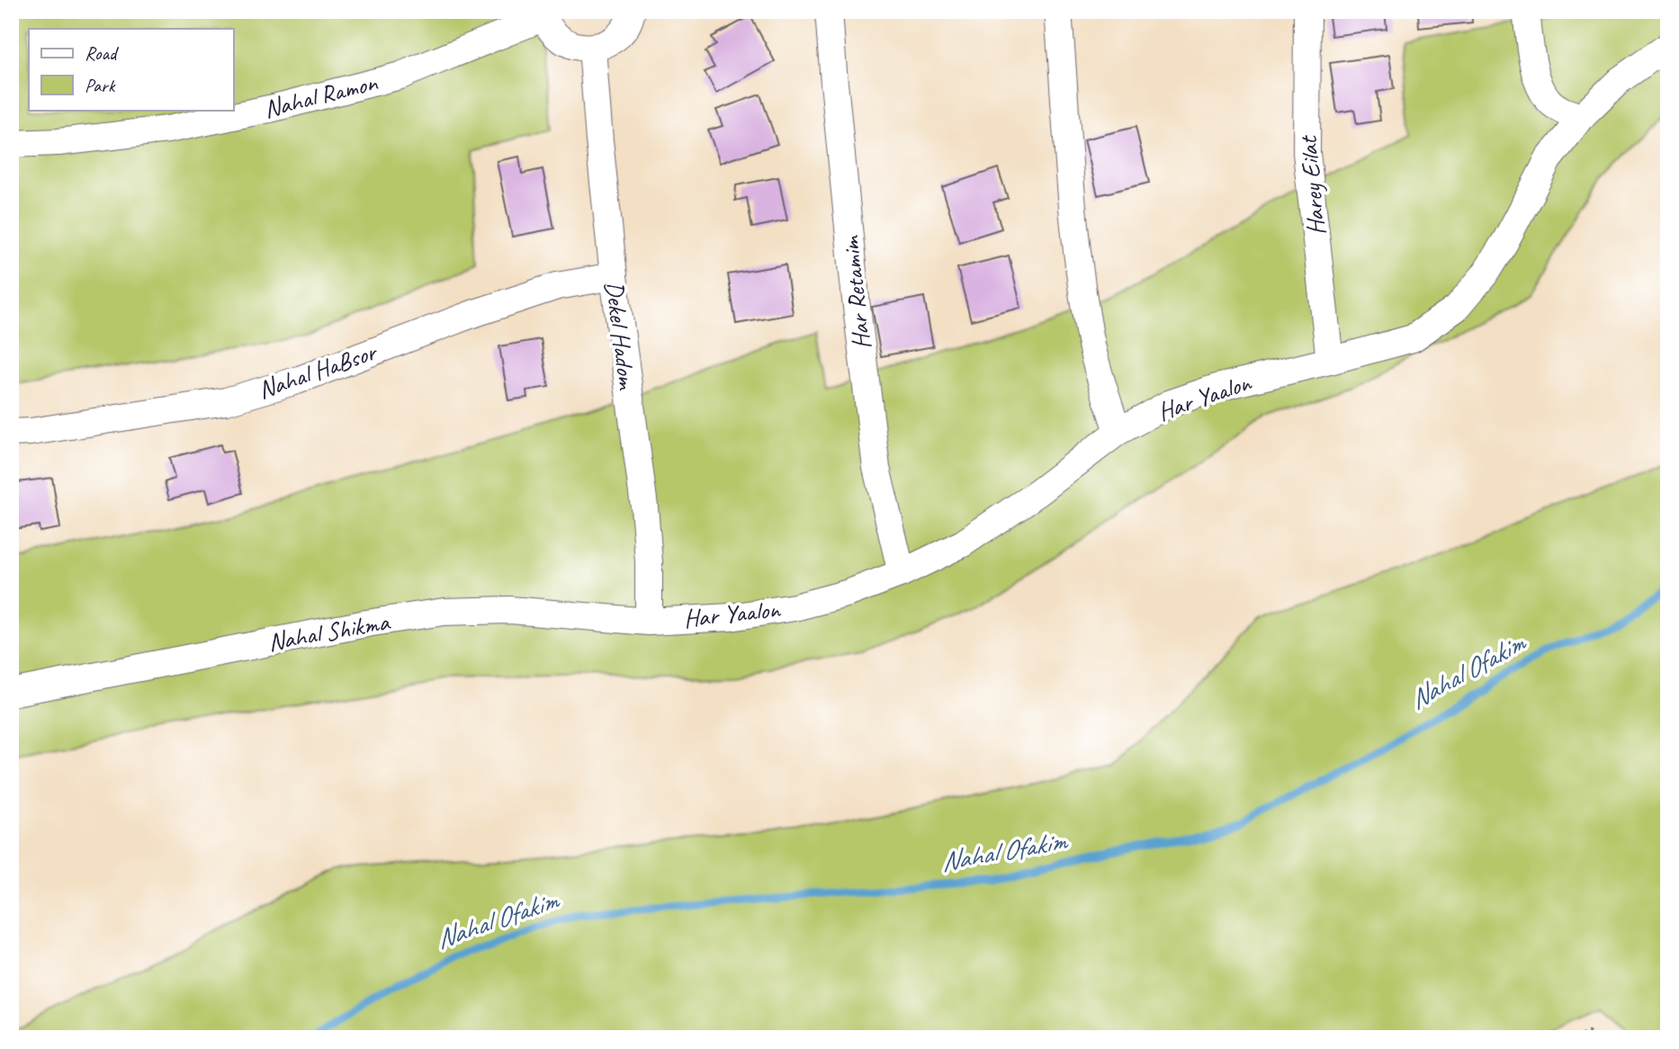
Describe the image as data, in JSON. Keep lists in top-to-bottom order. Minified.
{"streets":{"street":["Nahal Ramon","Harey Eilat","Har Retamim","Dekel Hadom","Nahal HaBsor","Har Yaalon","Nahal Shikma"]},"crossings":[["Harey Eilat","Har Yaalon"],["Har Retamim","Har Yaalon"],["Dekel Hadom","Nahal HaBsor"],["Dekel Hadom","Har Yaalon"],["Dekel Hadom","Nahal Shikma"],["Har Yaalon","Nahal Shikma"]],"water":["Nahal Ofakim"],"legend":["Road","Park"]}
